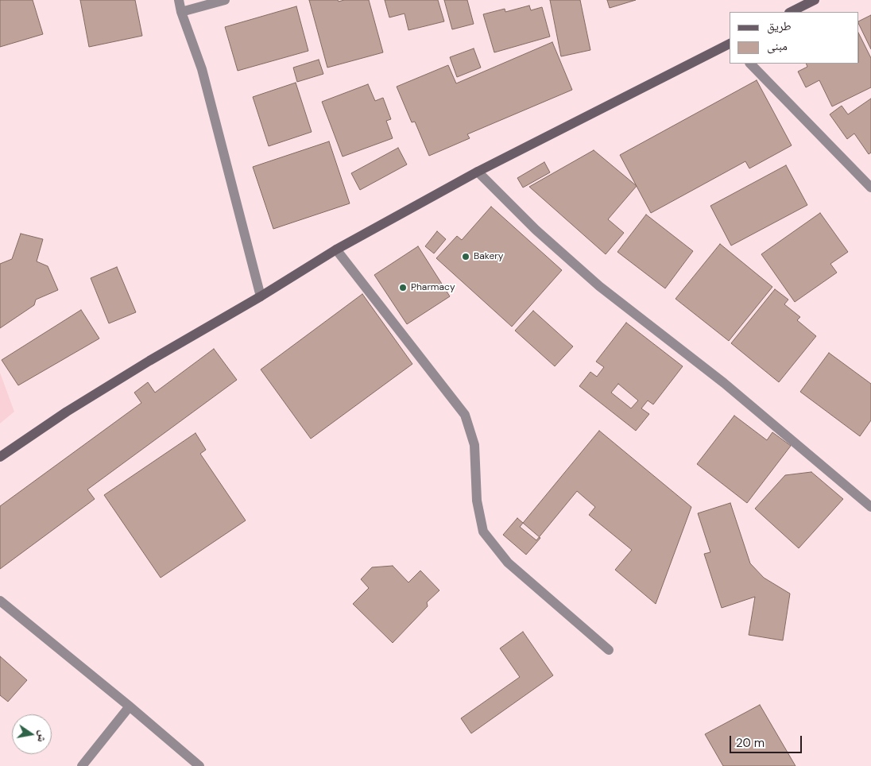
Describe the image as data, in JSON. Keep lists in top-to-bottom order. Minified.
{"places":["Bakery","Pharmacy"],"legend":["طريق","مبنى"],"scale_bar":"20 m","north":"right"}
